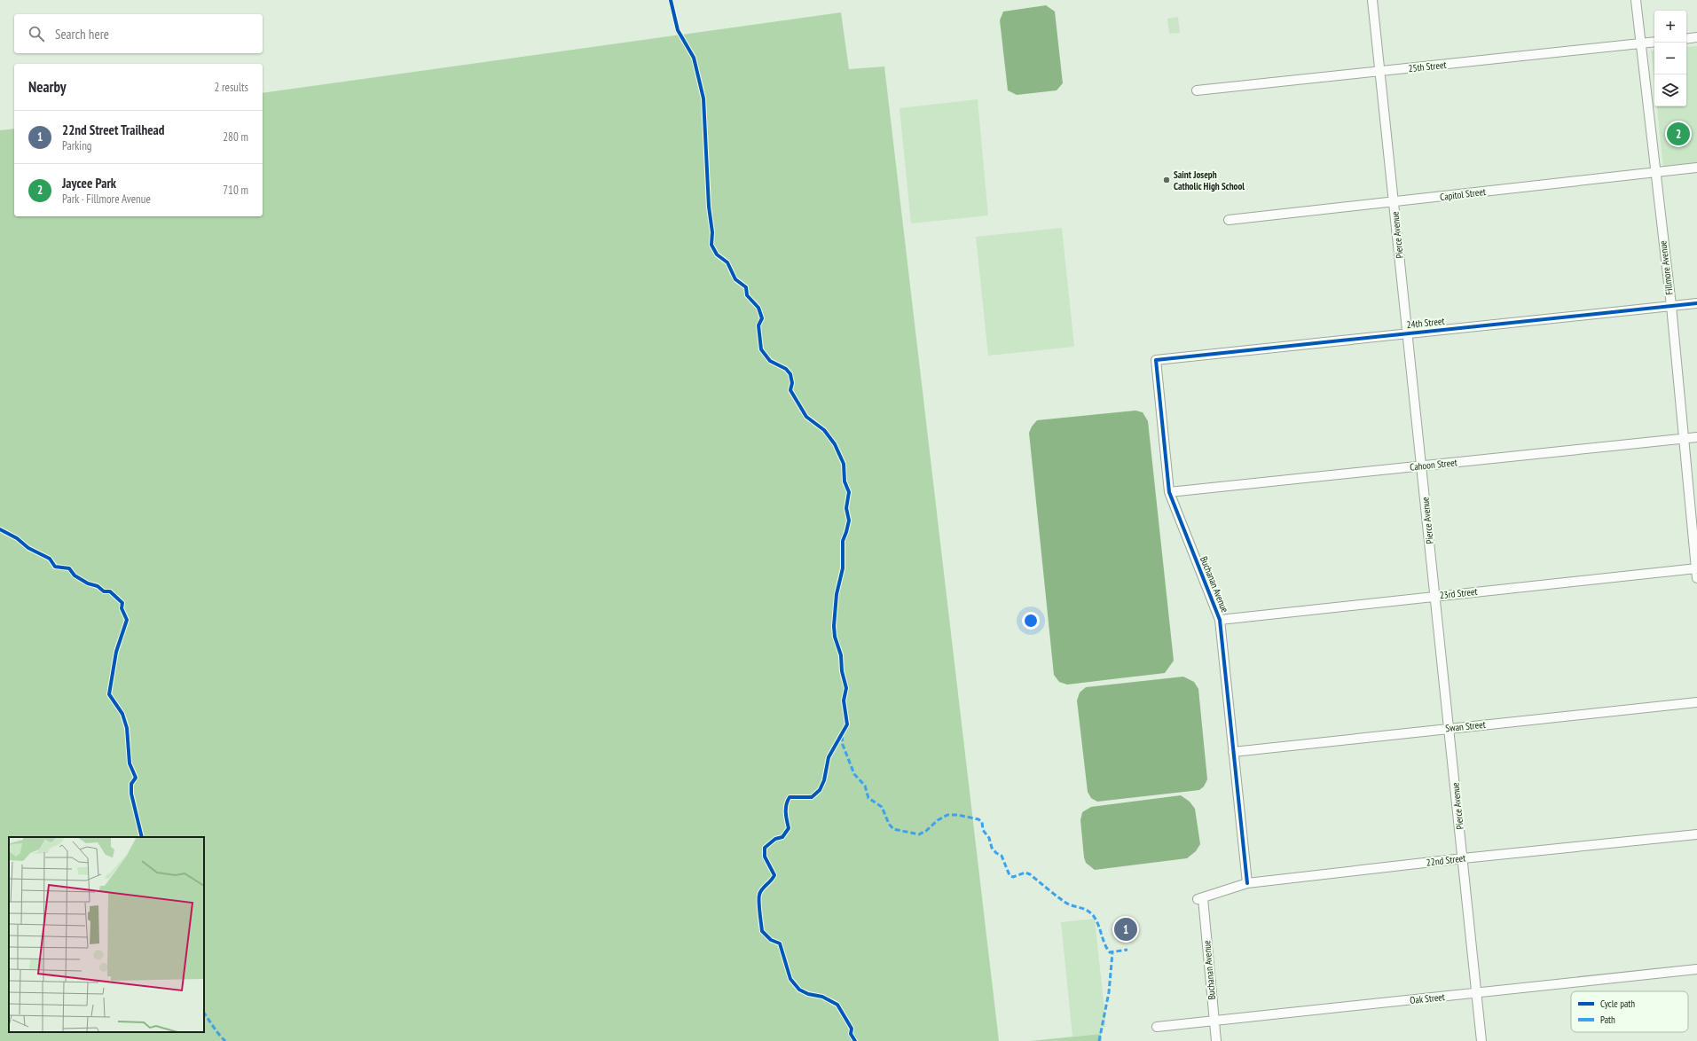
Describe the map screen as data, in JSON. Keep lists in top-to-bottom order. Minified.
{"streets":{"street":["25th Street","Capitol Street","Pierce Avenue","Fillmore Avenue","24th Street","Cahoon Street","Buchanan Avenue","23rd Street","Swan Street","22nd Street","Oak Street"]},"crossings":[["25th Street","Pierce Avenue"],["25th Street","Fillmore Avenue"],["Capitol Street","Pierce Avenue"],["Capitol Street","Fillmore Avenue"],["Pierce Avenue","24th Street"],["Pierce Avenue","Cahoon Street"],["Pierce Avenue","23rd Street"],["Pierce Avenue","Swan Street"],["Pierce Avenue","22nd Street"],["Pierce Avenue","Oak Street"],["Fillmore Avenue","24th Street"],["Fillmore Avenue","Cahoon Street"],["Fillmore Avenue","23rd Street"],["24th Street","Buchanan Avenue"],["Cahoon Street","Buchanan Avenue"],["Buchanan Avenue","23rd Street"],["Buchanan Avenue","Swan Street"],["Buchanan Avenue","22nd Street"],["Buchanan Avenue","Oak Street"]],"places":["Saint Joseph Catholic High School"],"legend":["Cycle path","Path"],"page":{"map_buttons":["+","−"],"search":"Search here","heading":["Nearby","2 results"],"list":[{"mark":"1","name":"22nd Street Trailhead","note":"Parking","value":"280 m"},{"mark":"2","name":"Jaycee Park","note":"Park · Fillmore Avenue","value":"710 m"}],"pins":["2","1"]}}
